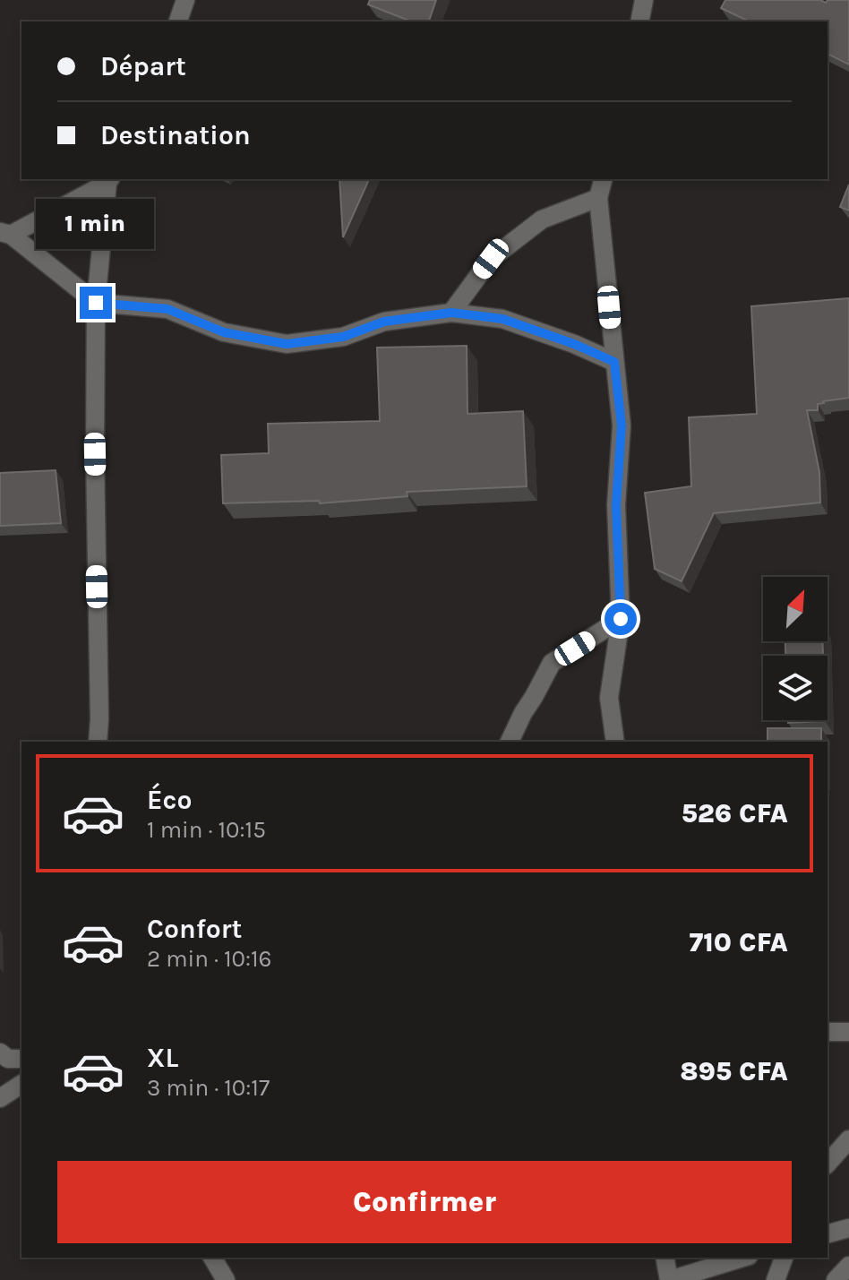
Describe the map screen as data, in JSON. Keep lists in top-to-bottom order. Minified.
{"north":"top right","page":{"banner":["Départ","Destination"],"bubble":"1 min","list":[{"name":"Éco","note":"1 min · 10:15","value":"526 CFA"},{"name":"Confort","note":"2 min · 10:16","value":"710 CFA"},{"name":"XL","note":"3 min · 10:17","value":"895 CFA"}],"buttons":"Confirmer"}}
